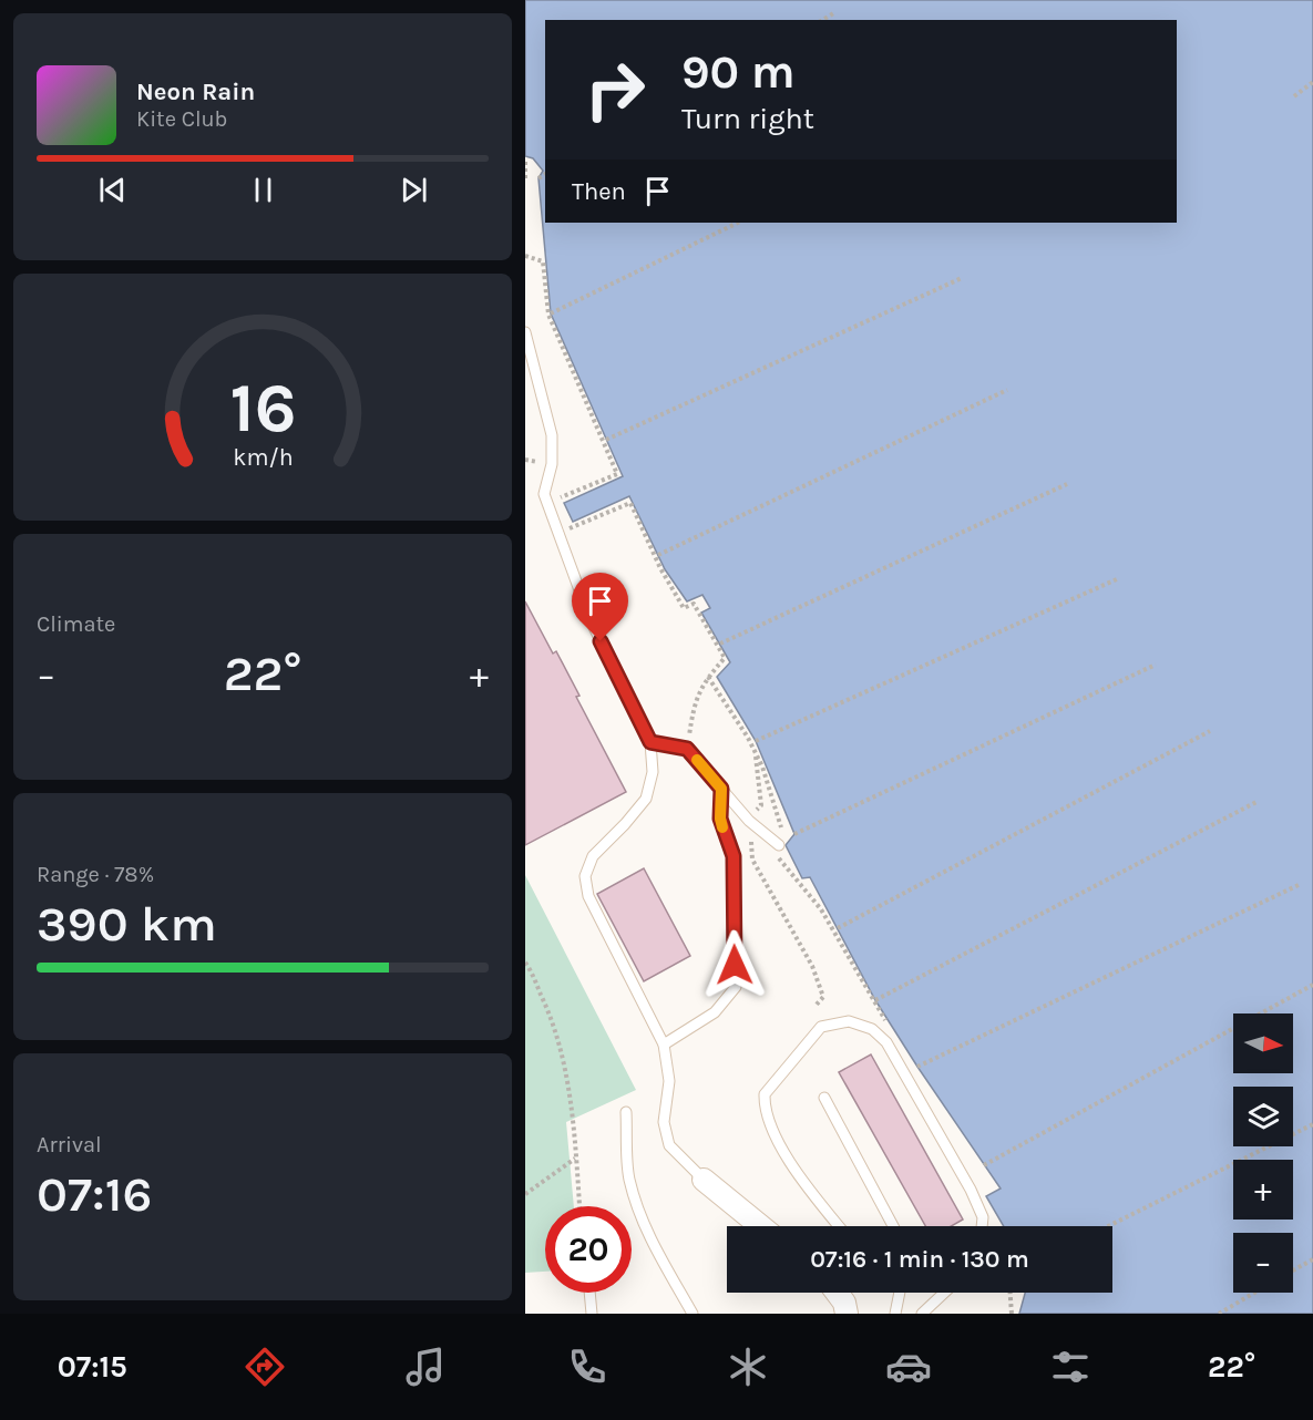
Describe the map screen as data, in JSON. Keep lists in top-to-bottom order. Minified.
{"north":"right","page":{"turn":["90 m","Turn right"],"song":["Neon Rain","Kite Club"],"then":"Then","tile":["Climate",["Range · 78%","390 km"],["Arrival","07:16"]],"heat":["−","22°","+"],"map_buttons":["+","−"],"limit":"20","trip":"07:16 · 1 min · 130 m","tabs":["07:15","22°"],"gauge":["16","km/h"]}}
